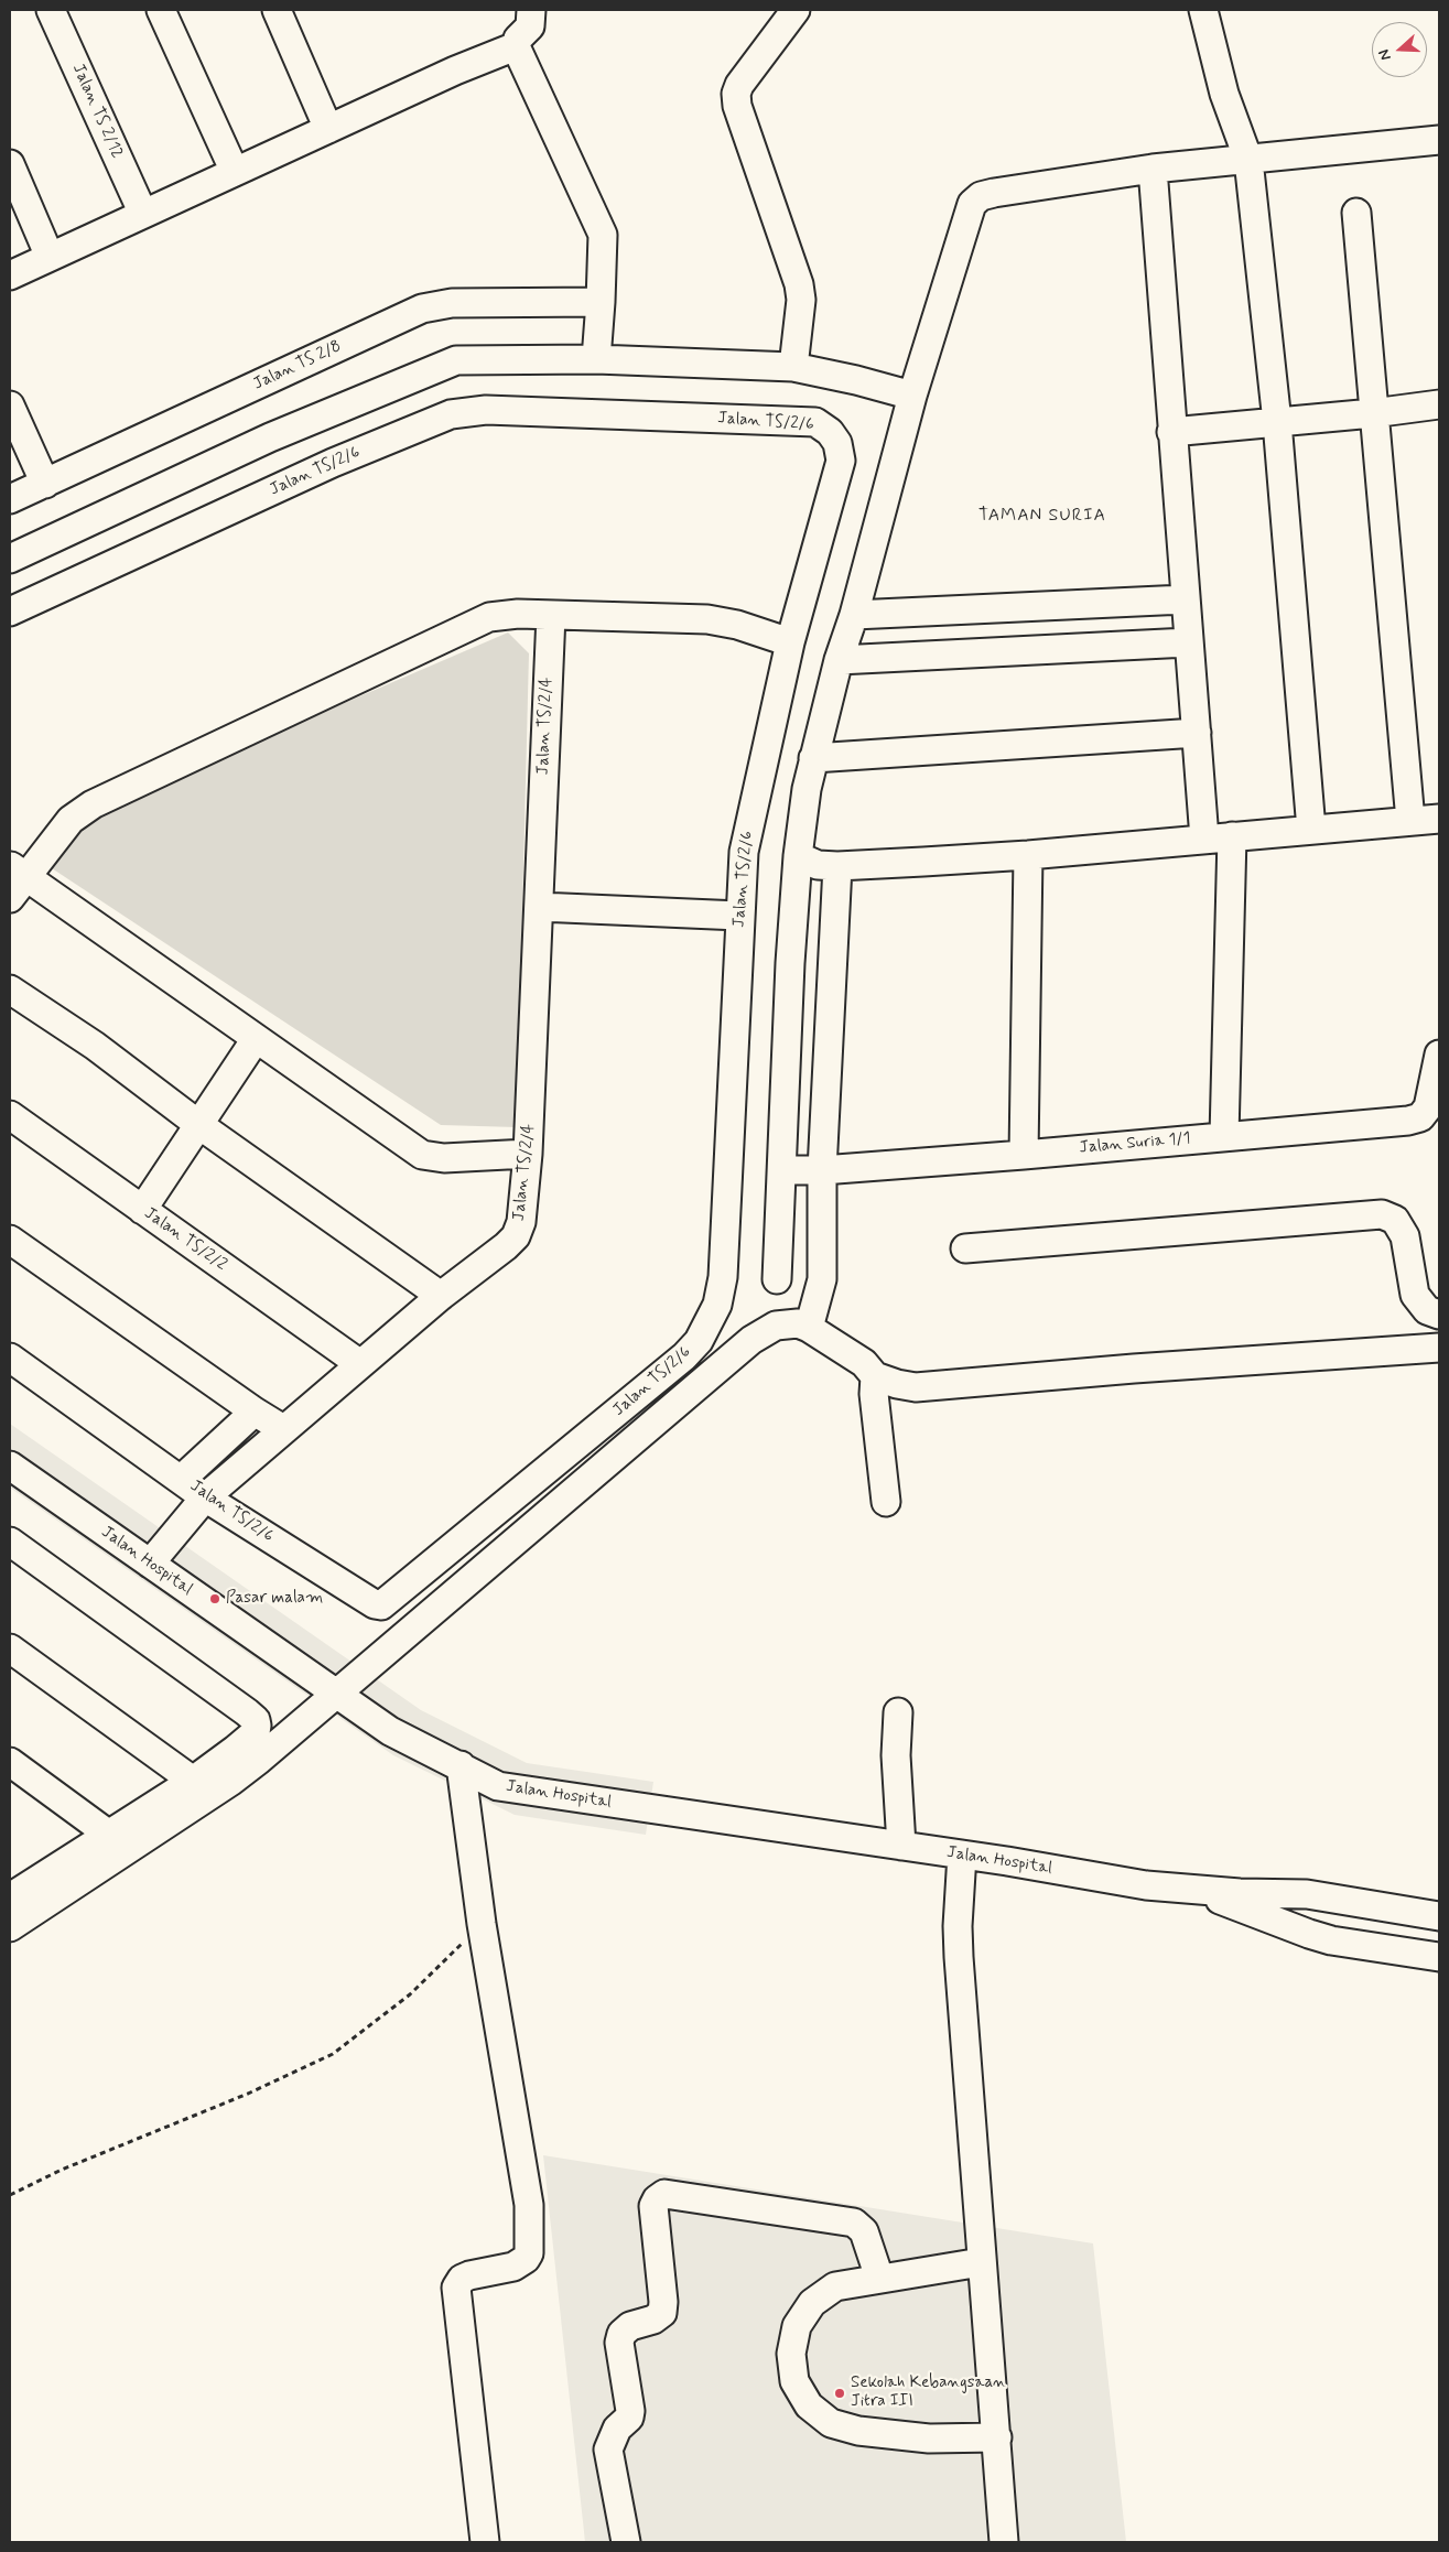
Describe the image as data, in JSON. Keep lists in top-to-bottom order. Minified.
{"streets":{"street":["Jalan TS 2/12","Jalan TS 2/8","Jalan TS/2/6","Jalan TS/2/4","Jalan Suria 1/1","Jalan TS/2/2","Jalan Hospital"]},"crossings":[["Jalan TS/2/6","Jalan TS/2/4"],["Jalan TS/2/4","Jalan TS/2/2"],["Jalan TS/2/4","Jalan Hospital"]],"districts":["TAMAN SURIA"],"places":["Pasar malam","Sekolah Kebangsaan Jitra III"],"north":"left"}
